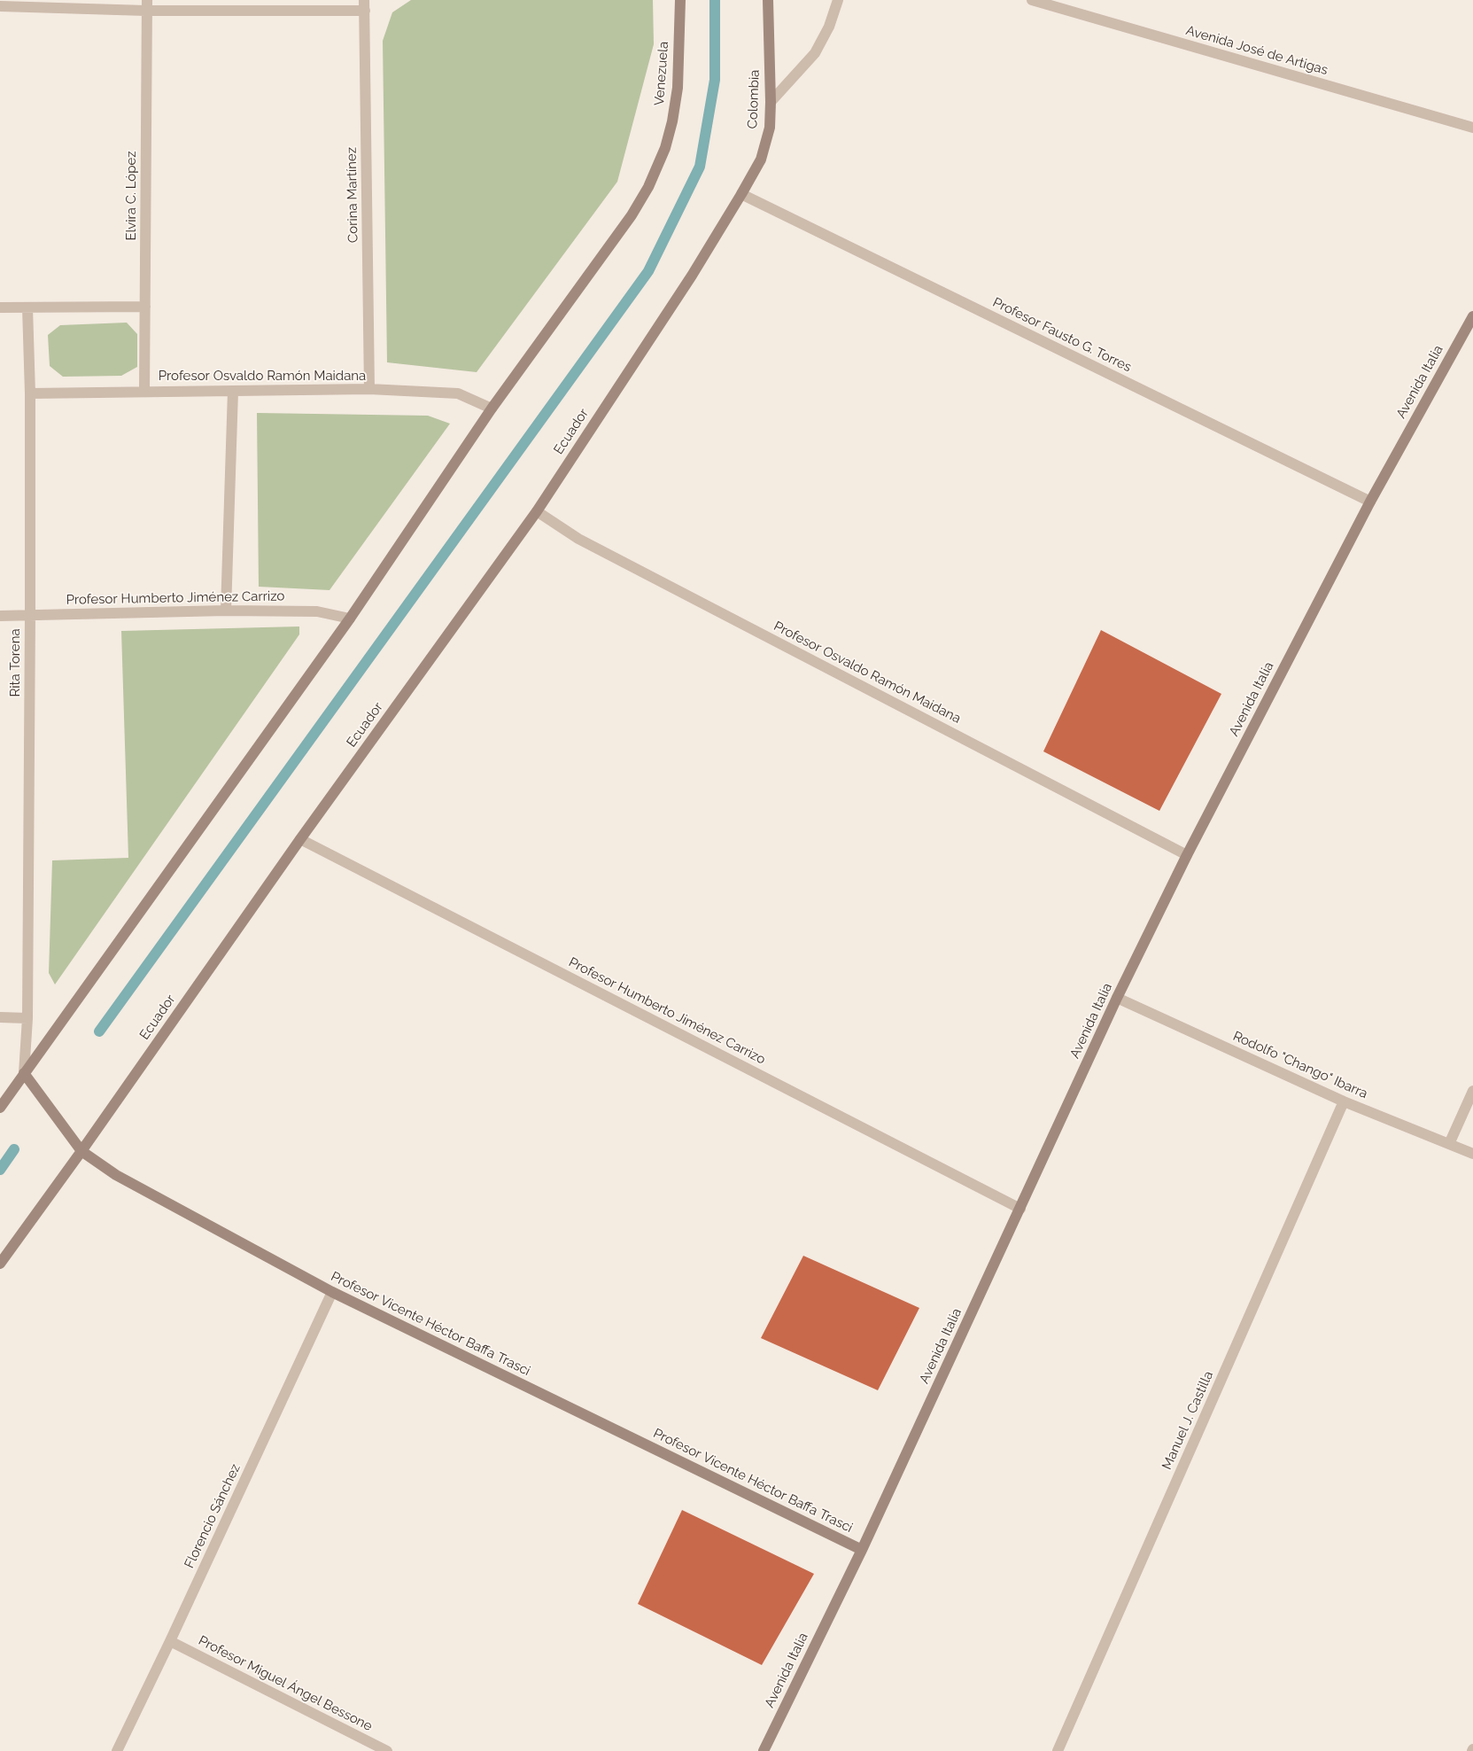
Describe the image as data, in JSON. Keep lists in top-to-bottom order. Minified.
{"streets":{"main road":["Venezuela","Colombia","Avenida Italia","Ecuador","Profesor Vicente Héctor Baffa Trasci"],"street":["Avenida José de Artigas","Corina Martínez","Elvira C. López","Profesor Fausto G. Torres","Profesor Osvaldo Ramón Maidana","Profesor Humberto Jiménez Carrizo","Rita Torena","Rodolfo \"Chango\" Ibarra","Manuel J. Castilla","Florencio Sánchez","Profesor Miguel Ángel Bessone"]},"crossings":[["Venezuela","Profesor Osvaldo Ramón Maidana"],["Colombia","Profesor Fausto G. Torres"],["Colombia","Ecuador"],["Corina Martínez","Profesor Osvaldo Ramón Maidana"],["Elvira C. López","Profesor Osvaldo Ramón Maidana"],["Profesor Fausto G. Torres","Avenida Italia"],["Profesor Fausto G. Torres","Ecuador"],["Profesor Osvaldo Ramón Maidana","Avenida Italia"],["Profesor Osvaldo Ramón Maidana","Ecuador"],["Profesor Osvaldo Ramón Maidana","Rita Torena"],["Avenida Italia","Profesor Humberto Jiménez Carrizo"],["Avenida Italia","Rodolfo \"Chango\" Ibarra"],["Avenida Italia","Profesor Vicente Héctor Baffa Trasci"],["Ecuador","Profesor Humberto Jiménez Carrizo"],["Ecuador","Profesor Vicente Héctor Baffa Trasci"],["Profesor Humberto Jiménez Carrizo","Rita Torena"],["Rita Torena","Profesor Vicente Héctor Baffa Trasci"],["Rodolfo \"Chango\" Ibarra","Manuel J. Castilla"],["Profesor Vicente Héctor Baffa Trasci","Florencio Sánchez"],["Florencio Sánchez","Profesor Miguel Ángel Bessone"]]}
